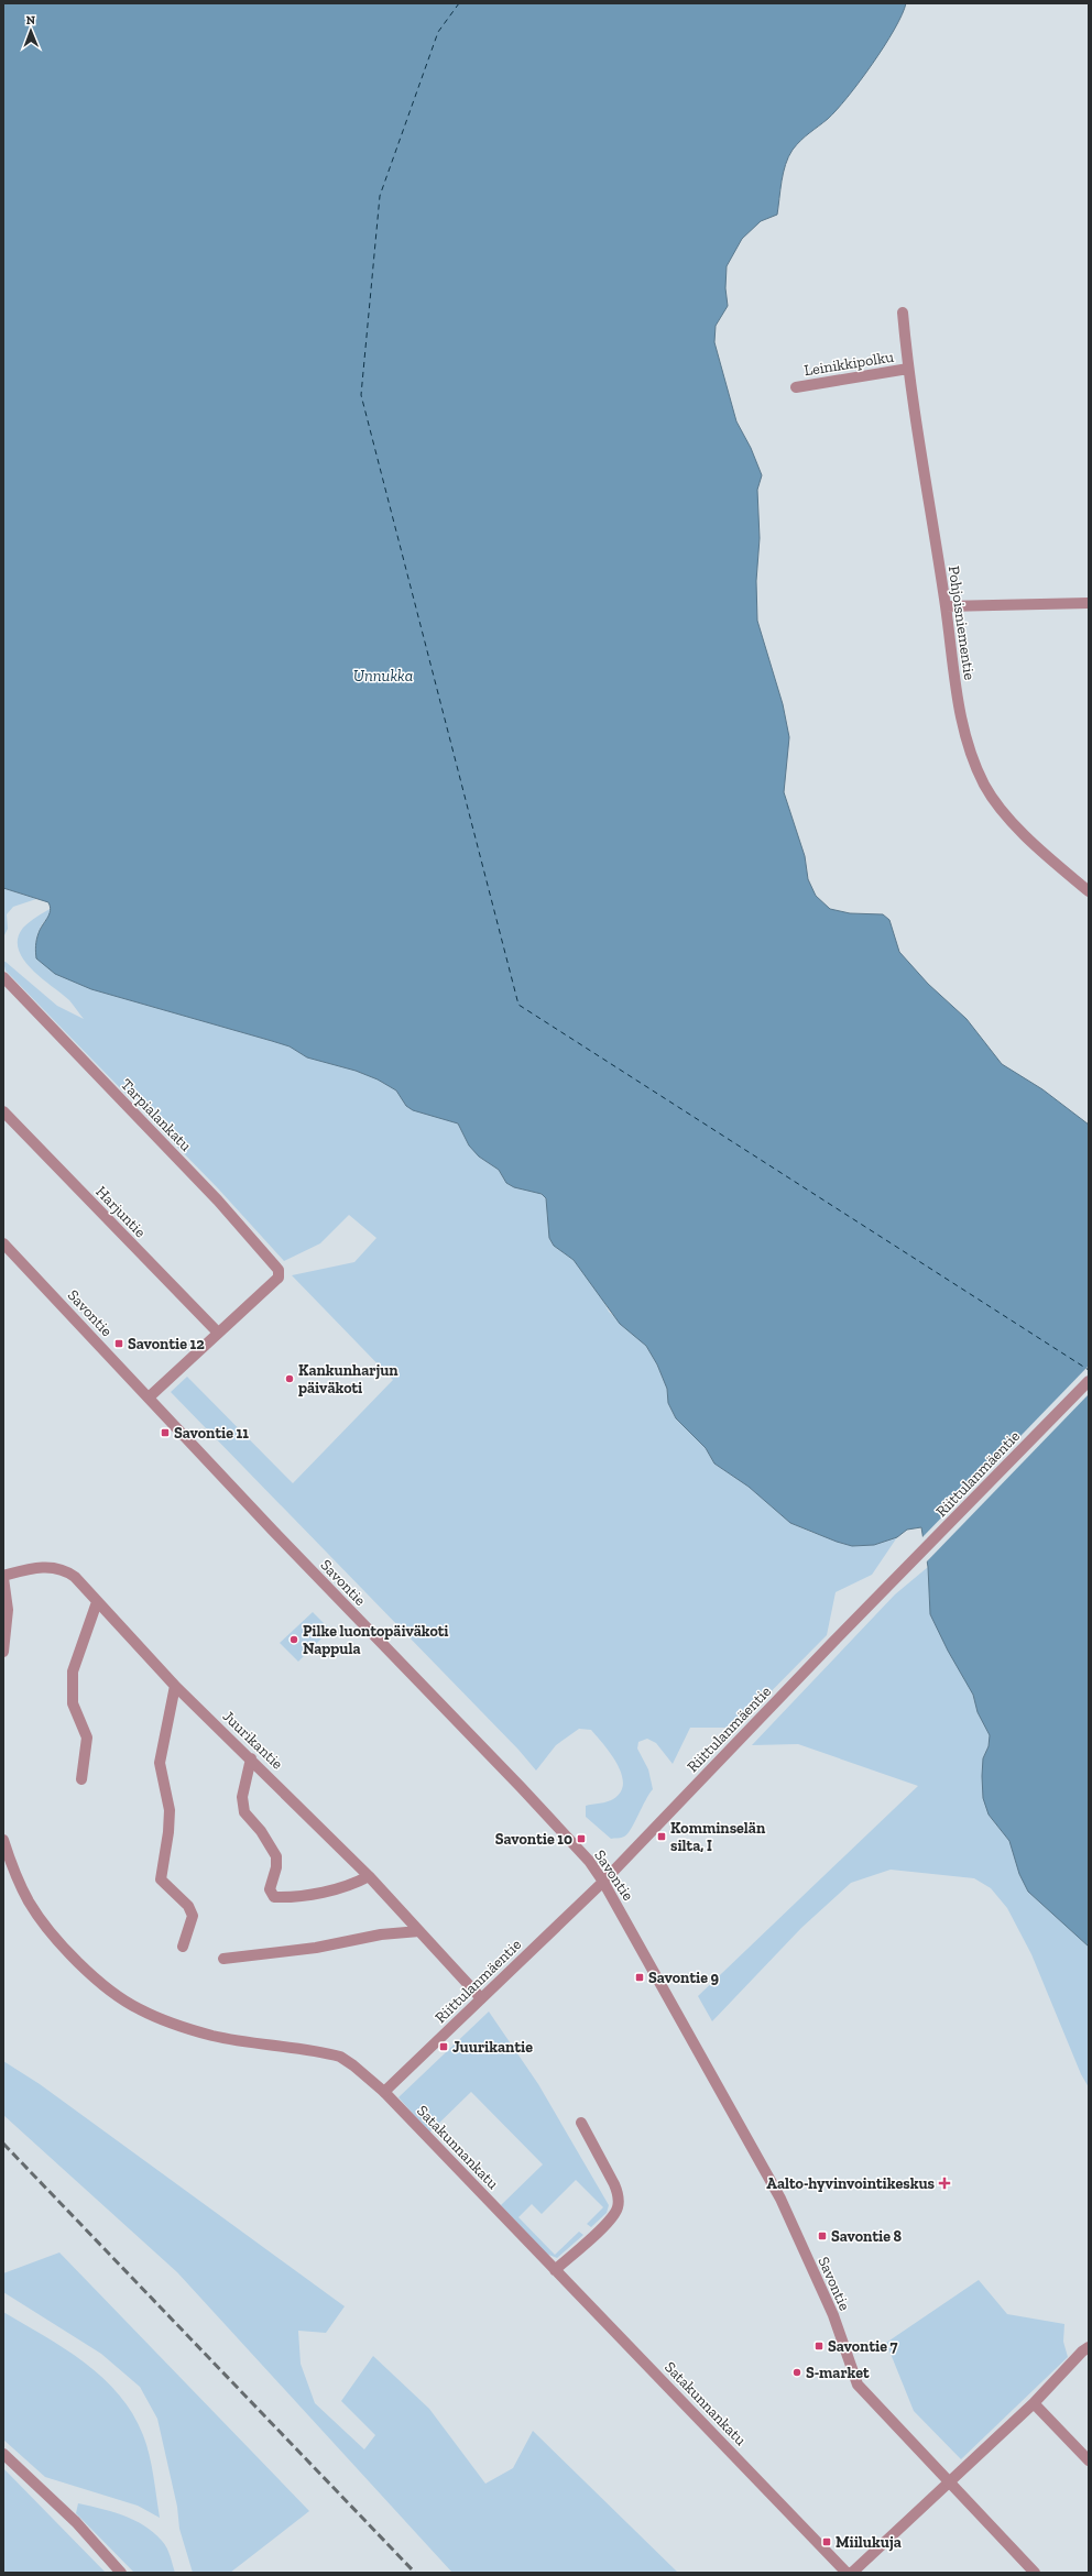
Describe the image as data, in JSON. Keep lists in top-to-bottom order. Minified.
{"streets":{"street":["Leinikkipolku","Pohjoisniementie","Tarpialankatu","Harjuntie","Savontie","Riittulanmäentie","Juurikantie","Satakunnankatu"]},"crossings":[["Leinikkipolku","Pohjoisniementie"],["Tarpialankatu","Harjuntie"],["Savontie","Riittulanmäentie"],["Riittulanmäentie","Juurikantie"],["Riittulanmäentie","Satakunnankatu"]],"water":["Unnukka"],"places":{"transit":["Savontie 12","Savontie 11","Komminselän silta, I","Savontie 10","Savontie 9","Juurikantie","Savontie 8","Savontie 7","Miilukuja"],"other":["Kankunharjun päiväkoti","Pilke luontopäiväkoti Nappula","S-market"],"health":["Aalto-hyvinvointikeskus"]},"north":"top"}
